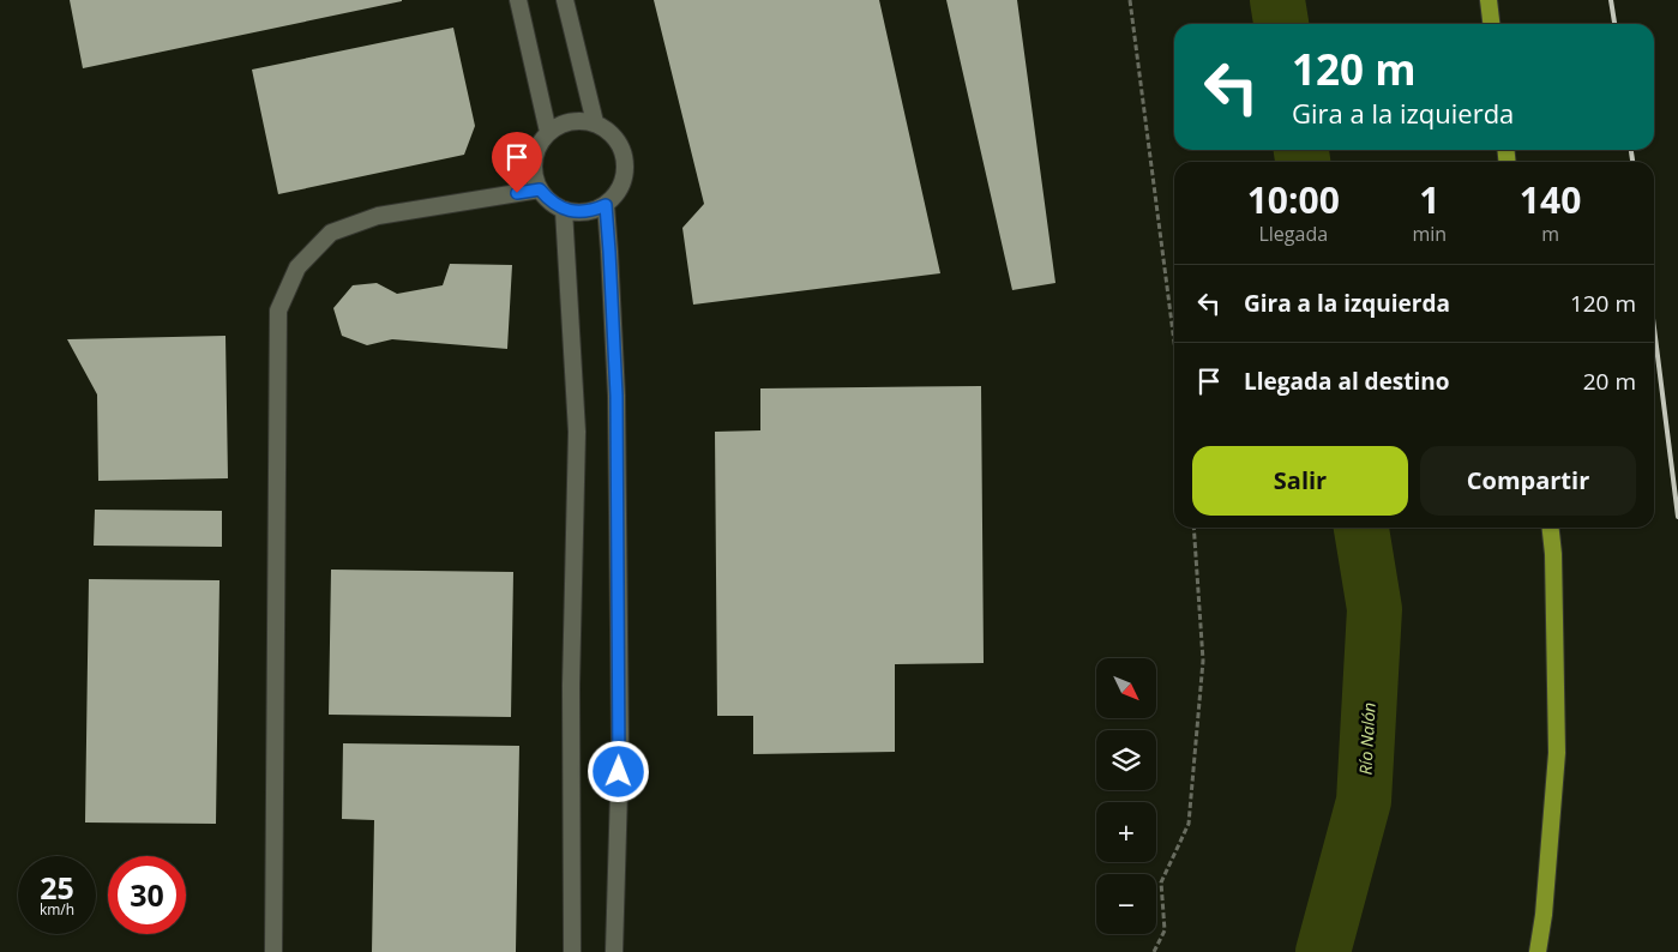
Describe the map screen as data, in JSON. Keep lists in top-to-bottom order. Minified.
{"water":["Río Nalón"],"north":"bottom right","page":{"turn":["120 m","Gira a la izquierda"],"eta":["10:00","Llegada","1","min","140","m"],"list":[{"name":"Gira a la izquierda","value":"120 m"},{"name":"Llegada al destino","value":"20 m"}],"buttons":["Salir","Compartir"],"map_buttons":["+","−"],"speed":"25 km/h","limit":"30"}}
